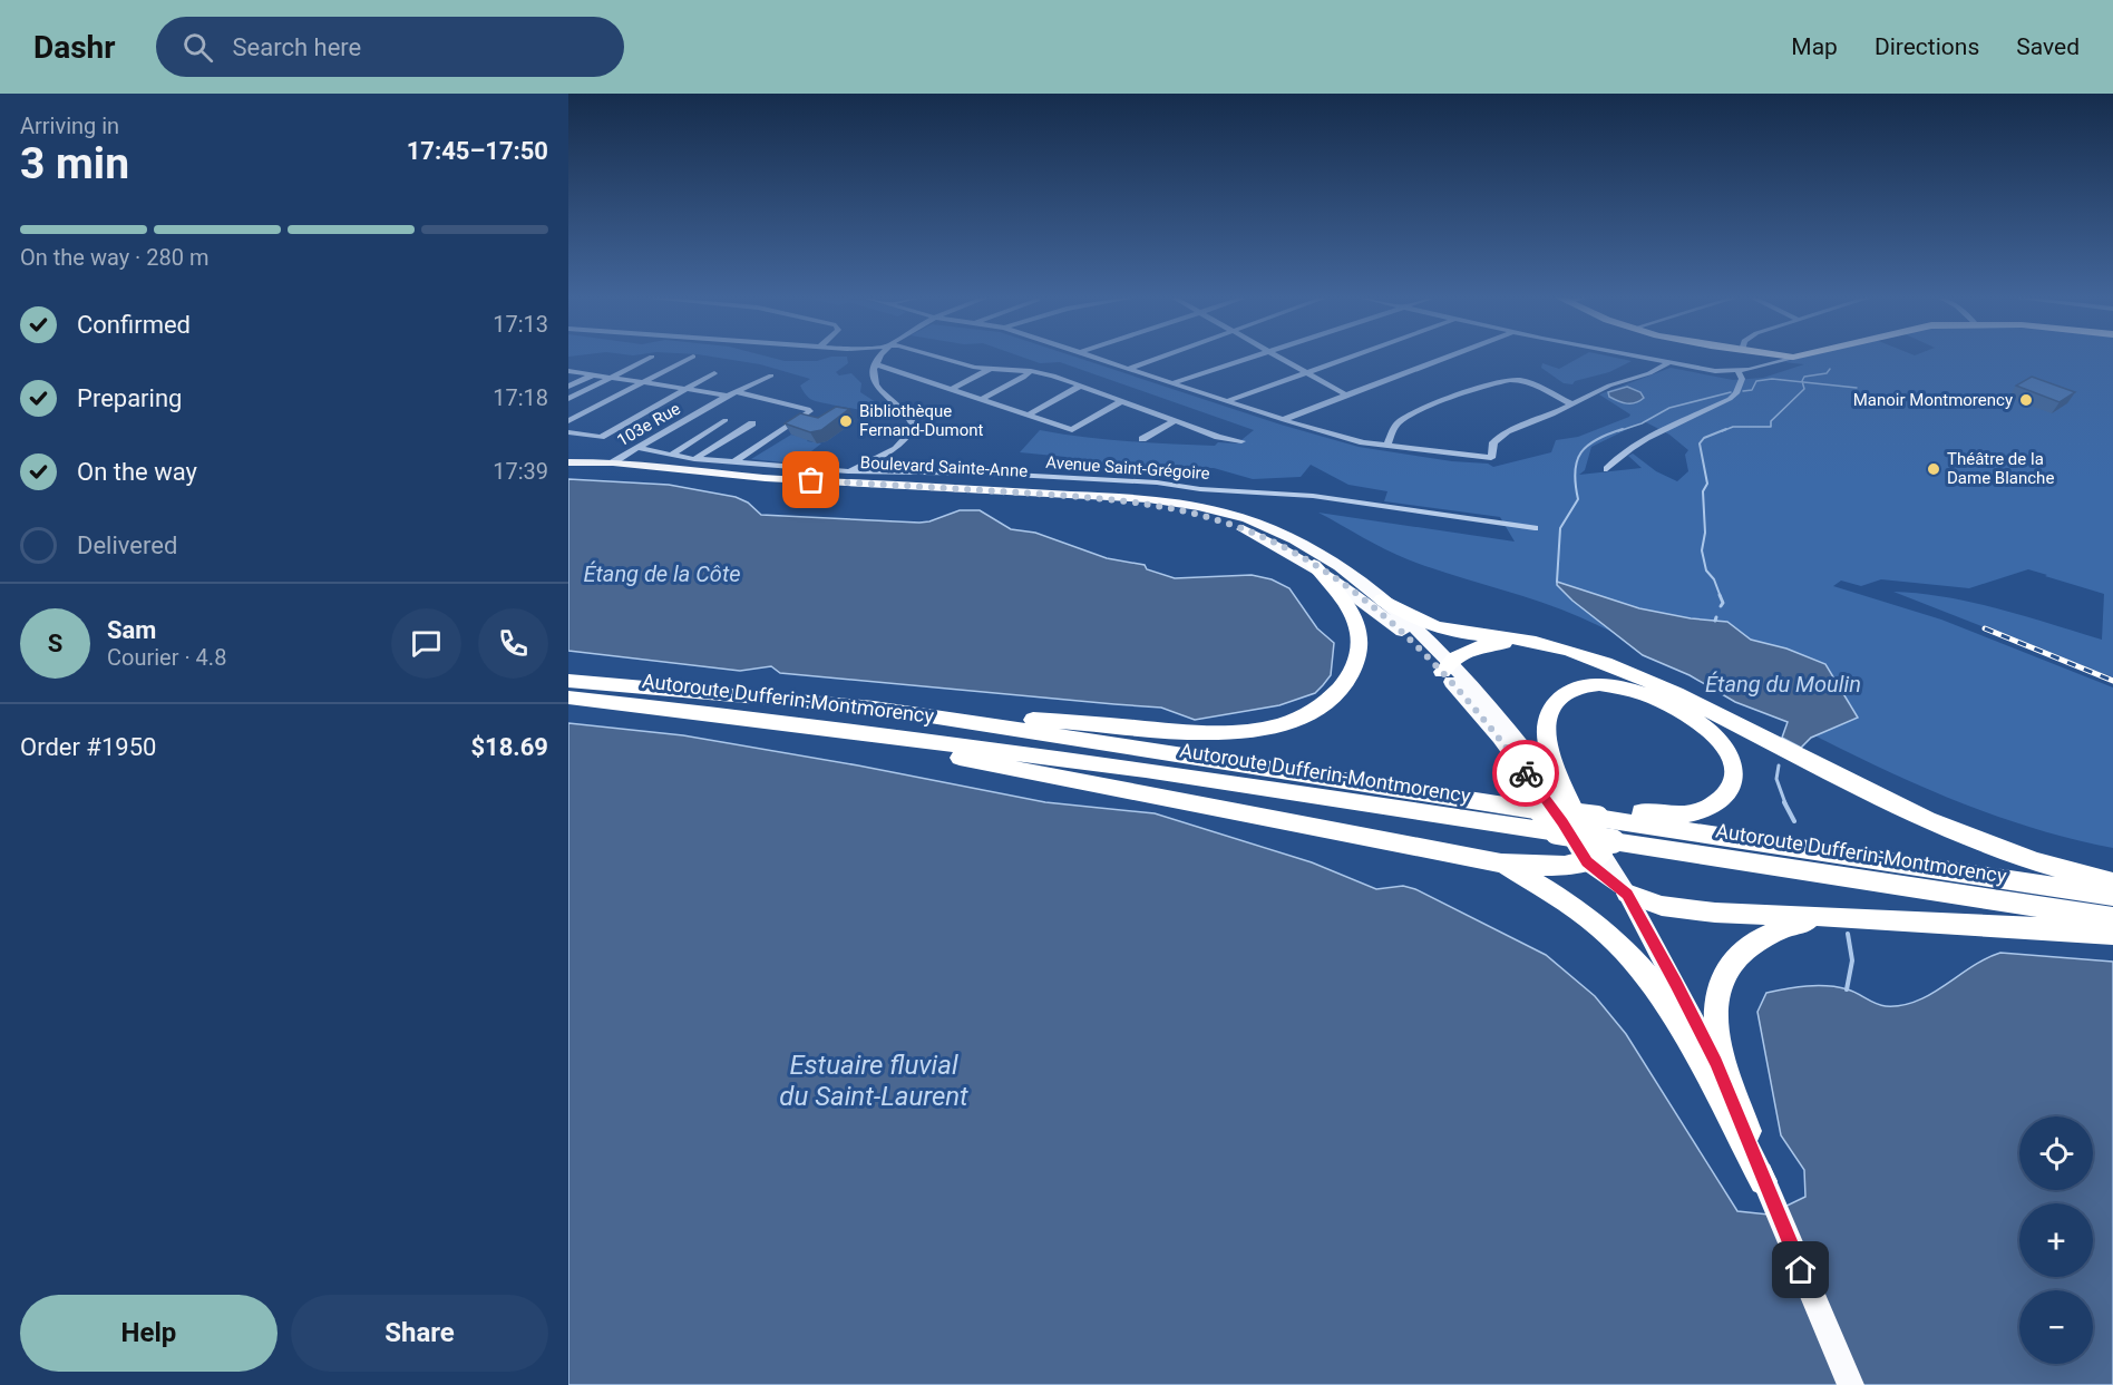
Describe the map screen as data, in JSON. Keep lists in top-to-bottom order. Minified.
{"streets":{"highway":["Autoroute Dufferin-Montmorency"],"main road":["Boulevard Sainte-Anne"],"street":["103e Rue","Avenue Saint-Grégoire"]},"crossings":[["103e Rue","Boulevard Sainte-Anne"],["103e Rue","Avenue Saint-Grégoire"],["Boulevard Sainte-Anne","Autoroute Dufferin-Montmorency"]],"water":["Étang de la Côte","Étang du Moulin","Estuaire fluvial du Saint-Laurent"],"places":["Manoir Montmorency","Bibliothèque Fernand-Dumont","Théâtre de la Dame Blanche"],"page":{"header":"Dashr","search":"Search here","nav":["Map","Directions","Saved"],"heading":["3 min","Arriving in","17:45–17:50"],"panel":["Sam","Courier · 4.8","Order #1950","$18.69"],"bar":"On the way · 280 m","list":[["Confirmed","17:13"],["Preparing","17:18"],["On the way","17:39"],"Delivered"],"round":"S","map_buttons":["+","−"],"buttons":["Help","Share"]}}
